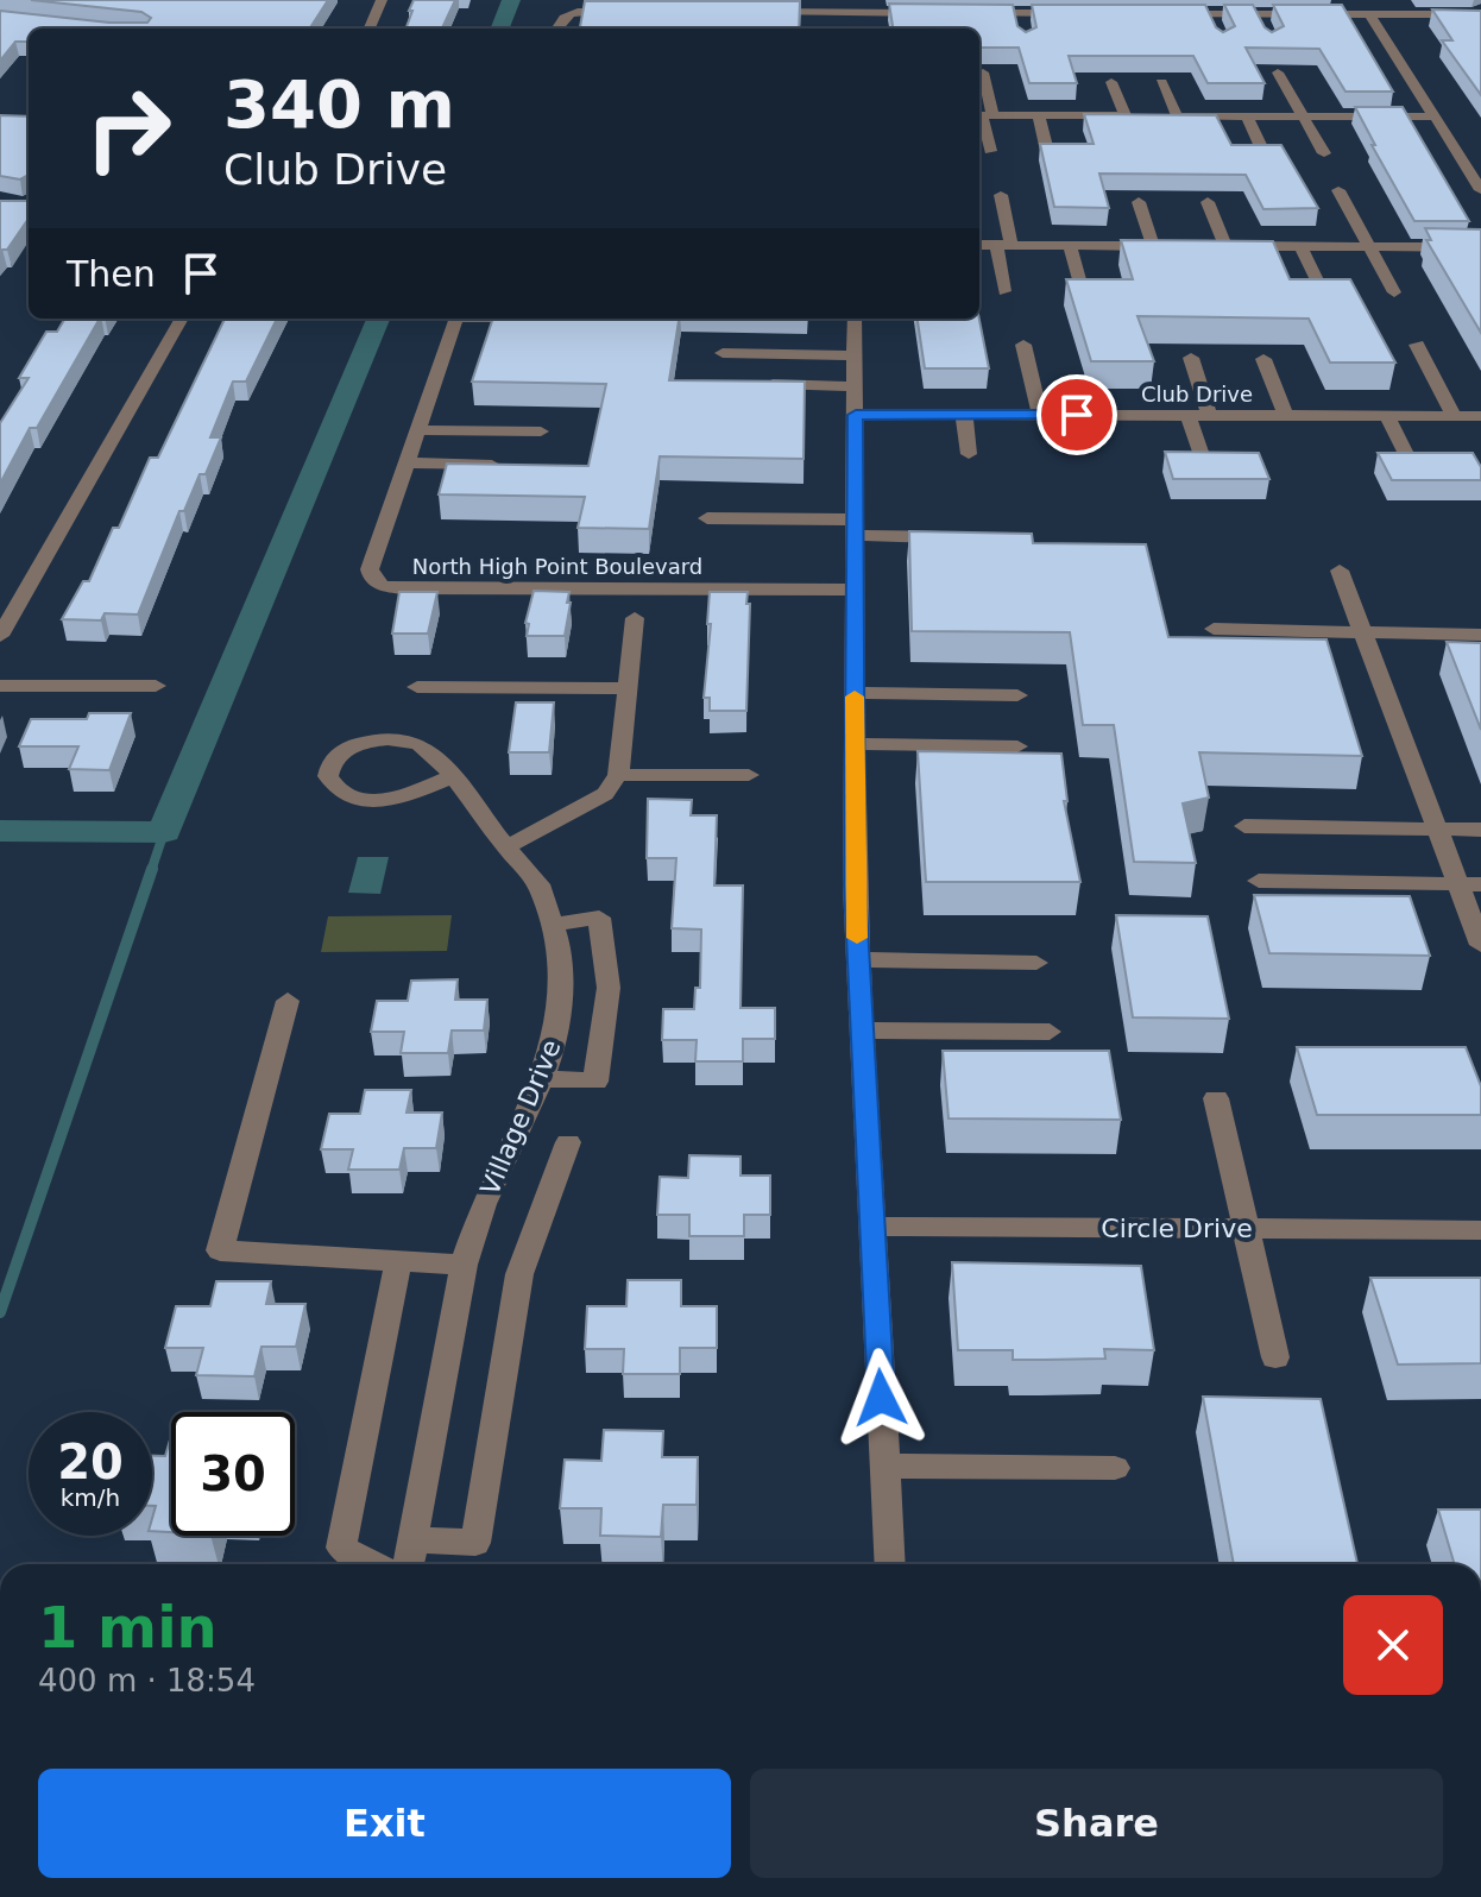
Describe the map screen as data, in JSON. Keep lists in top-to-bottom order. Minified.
{"streets":{"street":["Club Drive","North High Point Boulevard","Village Drive","Circle Drive"]},"page":{"turn":["340 m","Club Drive"],"then":"Then","speed":"20 km/h","limit":"30","heading":["1 min","400 m · 18:54"],"buttons":["Exit","Share"]}}
